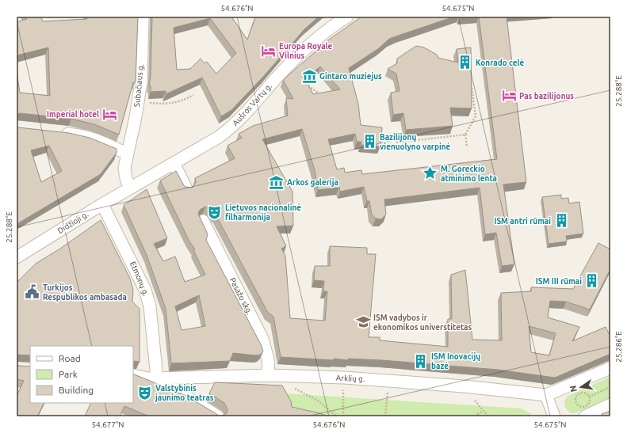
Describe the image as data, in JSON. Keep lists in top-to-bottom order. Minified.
{"streets":{"street":["Subačiaus g.","Aušros Vartų g.","Didžioji g.","Etmonų g.","Pasažo skg.","Arklių g."]},"crossings":[["Subačiaus g.","Aušros Vartų g."],["Subačiaus g.","Didžioji g."],["Aušros Vartų g.","Didžioji g."],["Didžioji g.","Etmonų g."],["Etmonų g.","Arklių g."],["Pasažo skg.","Arklių g."]],"places":{"hotel":["Europa Royale Vilnius","Pas bazilijonus","Imperial hotel"],"building":["Konrado celė","Bazilijonų vienuolyno varpinė","ISM antri rūmai","ISM III rūmai","ISM Inovacijų bazė"],"museum":["Gintaro muziejus","Arkos galerija"],"place":["M. Goreckio atminimo lenta"],"theatre":["Lietuvos nacionalinė filharmonija","Valstybinis jaunimo teatras"],"public building":["Turkijos Respublikos ambasada"],"school or university":["ISM vadybos ir ekonomikos universtitetas"]},"legend":["Road","Park","Building"],"north":"left","coordinates":["54.676°N","54.675°N","25.288°E","25.286°E","54.677°N"]}
